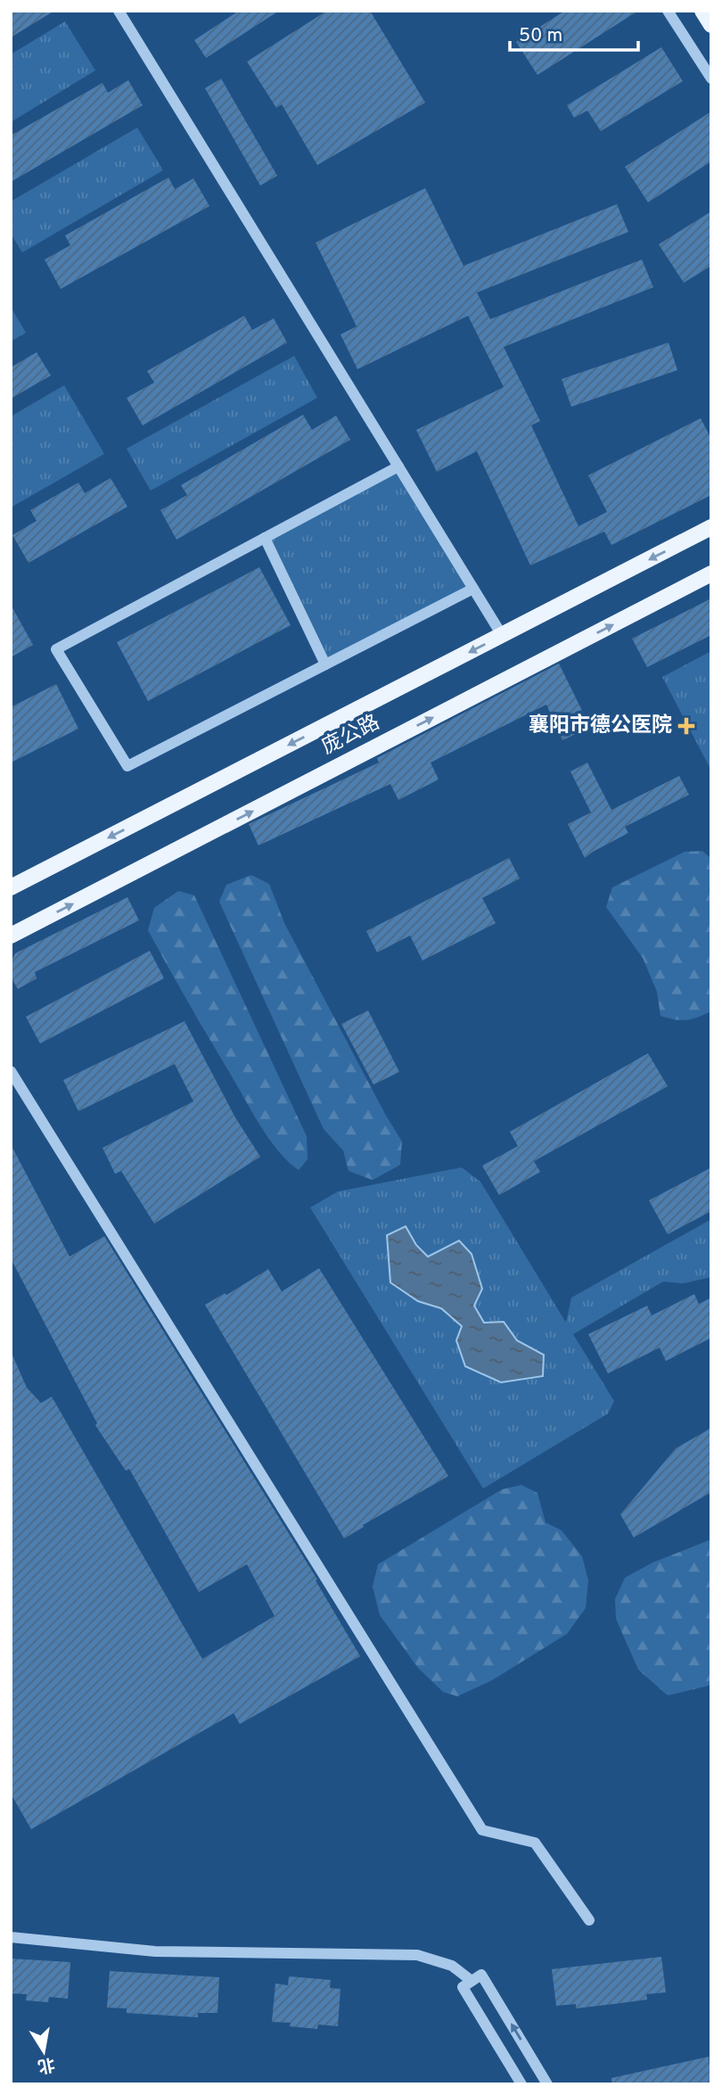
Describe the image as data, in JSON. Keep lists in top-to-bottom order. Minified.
{"streets":{"main road":["庞公路"]},"places":{"health":["襄阳市德公医院"]},"scale_bar":"50 m","north":"bottom"}
